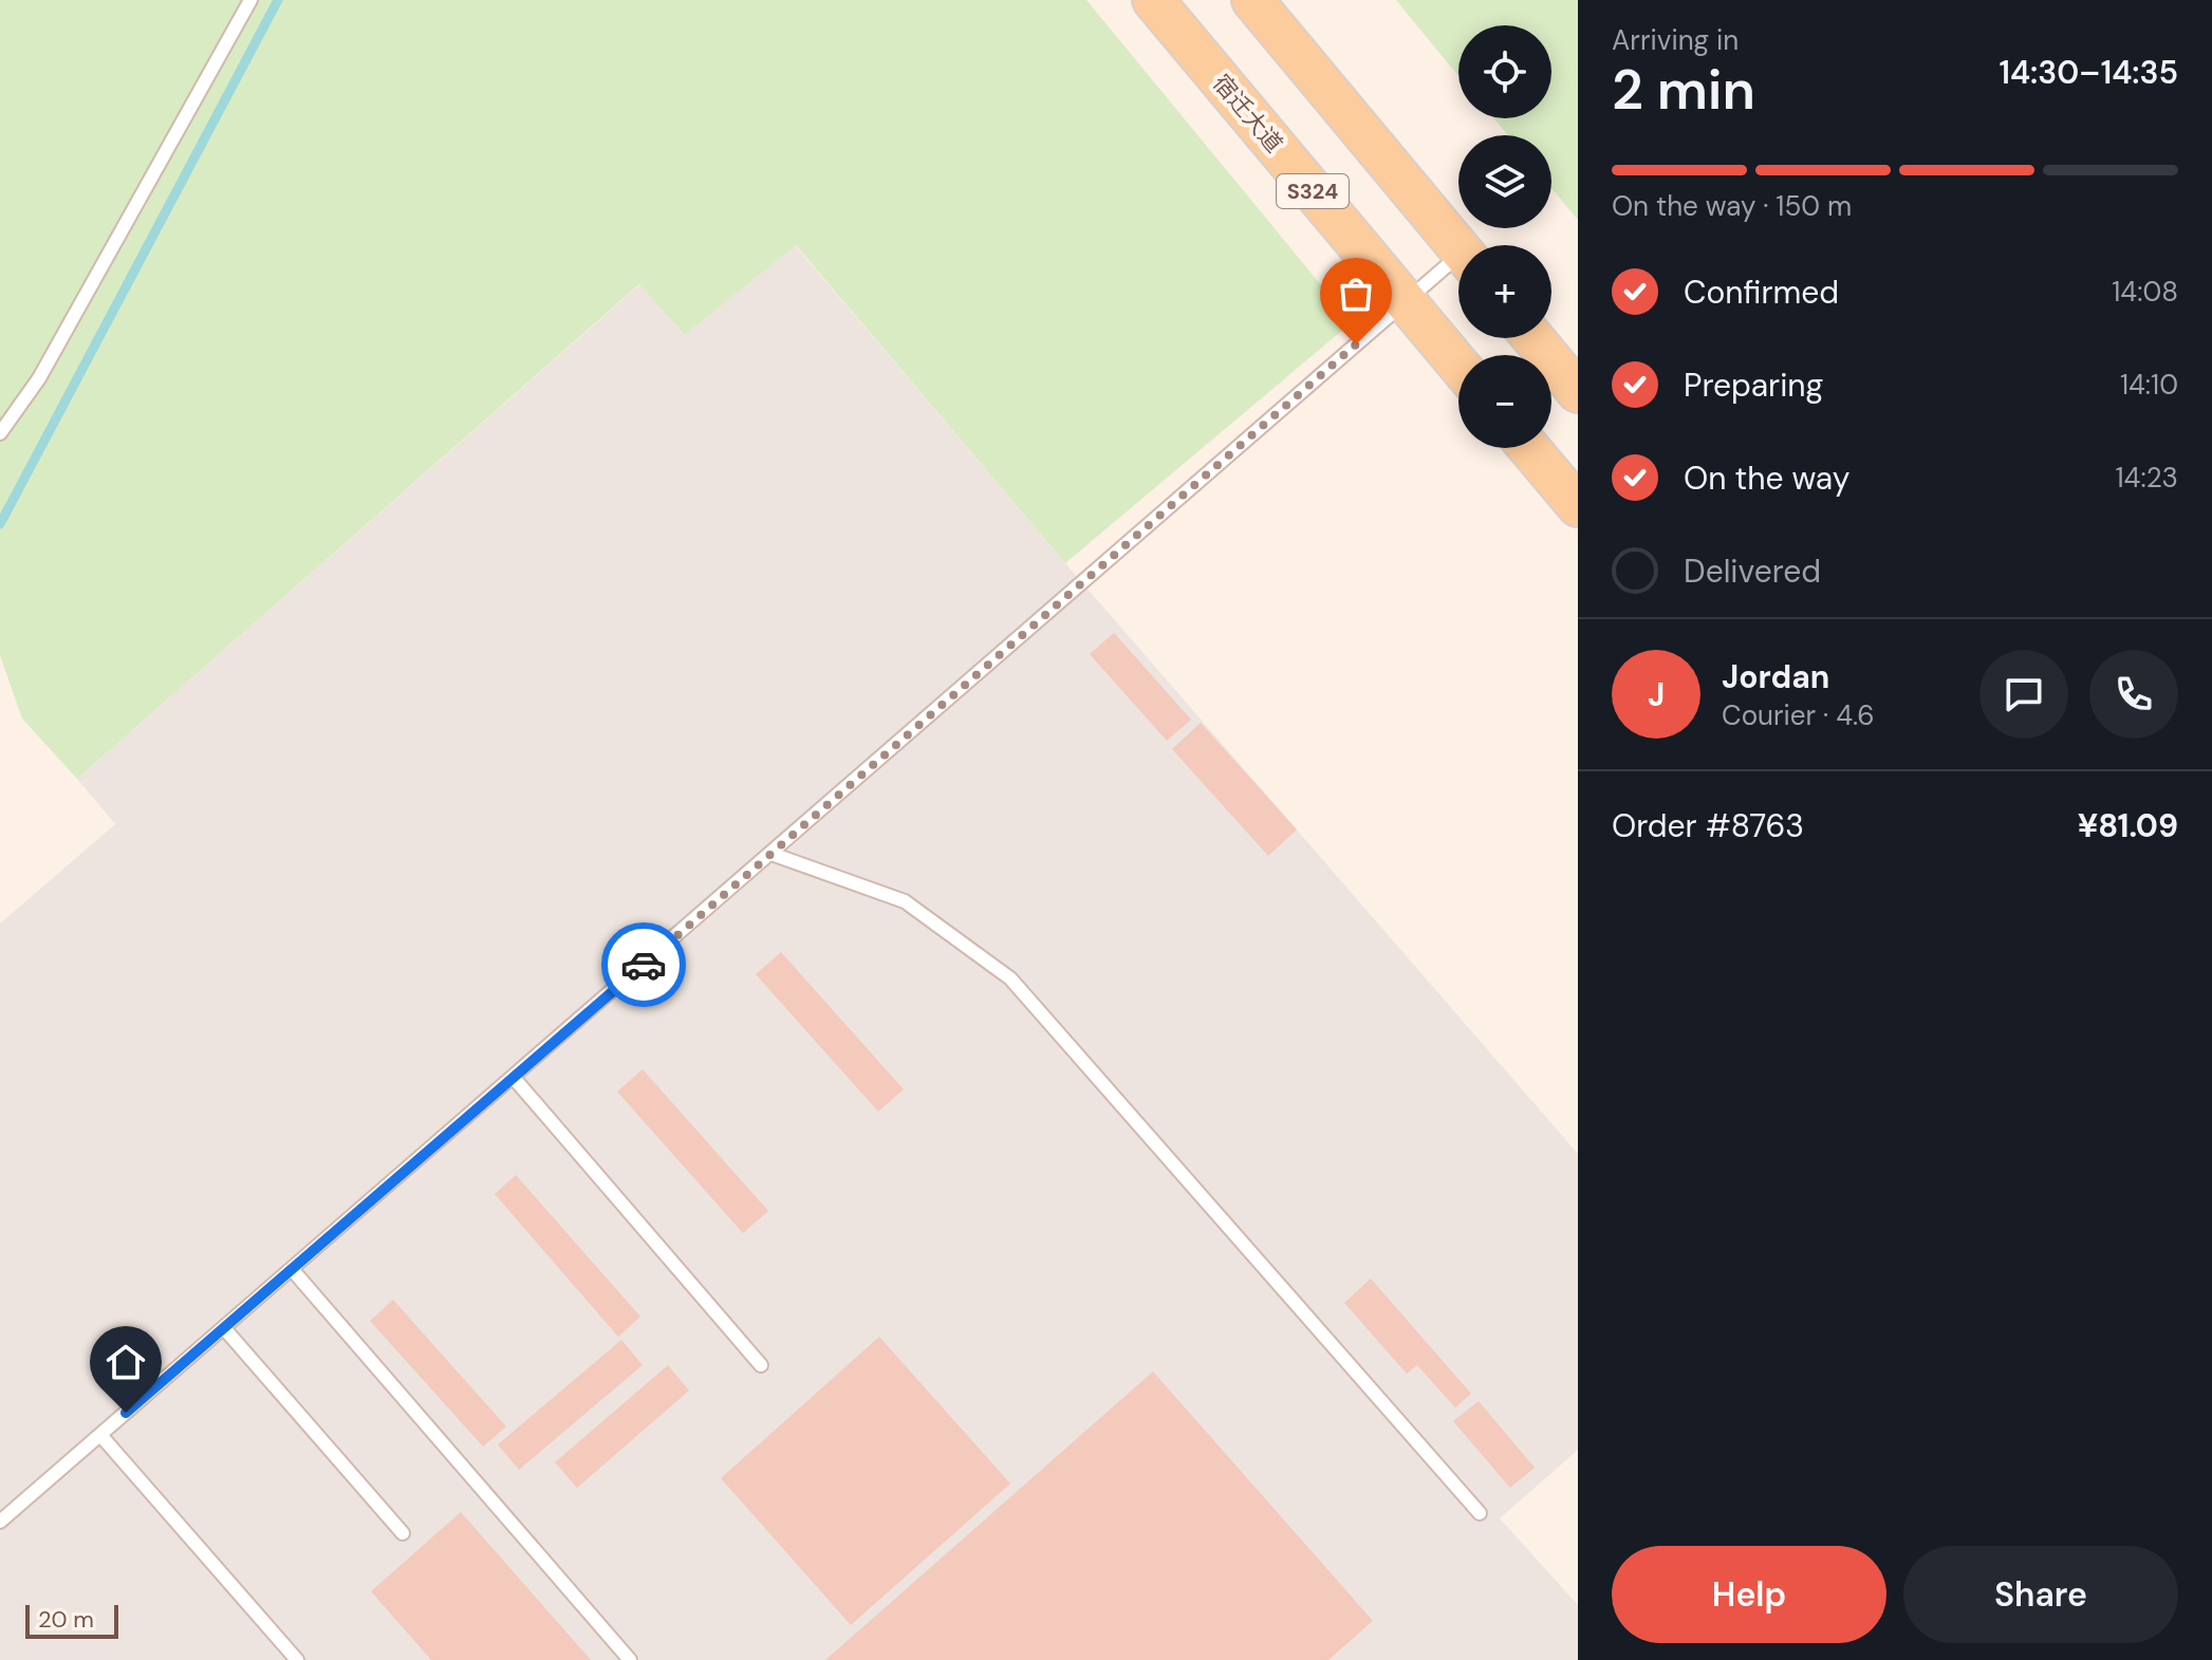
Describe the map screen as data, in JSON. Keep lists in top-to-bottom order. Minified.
{"streets":{"main road":["宿迁大道","S324"]},"scale_bar":"20 m","page":{"heading":["2 min","Arriving in","14:30–14:35"],"panel":["Jordan","Courier · 4.6","Order #8763","¥81.09"],"map_buttons":["+","−"],"bar":"On the way · 150 m","list":[["Confirmed","14:08"],["Preparing","14:10"],["On the way","14:23"],"Delivered"],"round":"J","buttons":["Help","Share"],"scale":"20 m"}}
